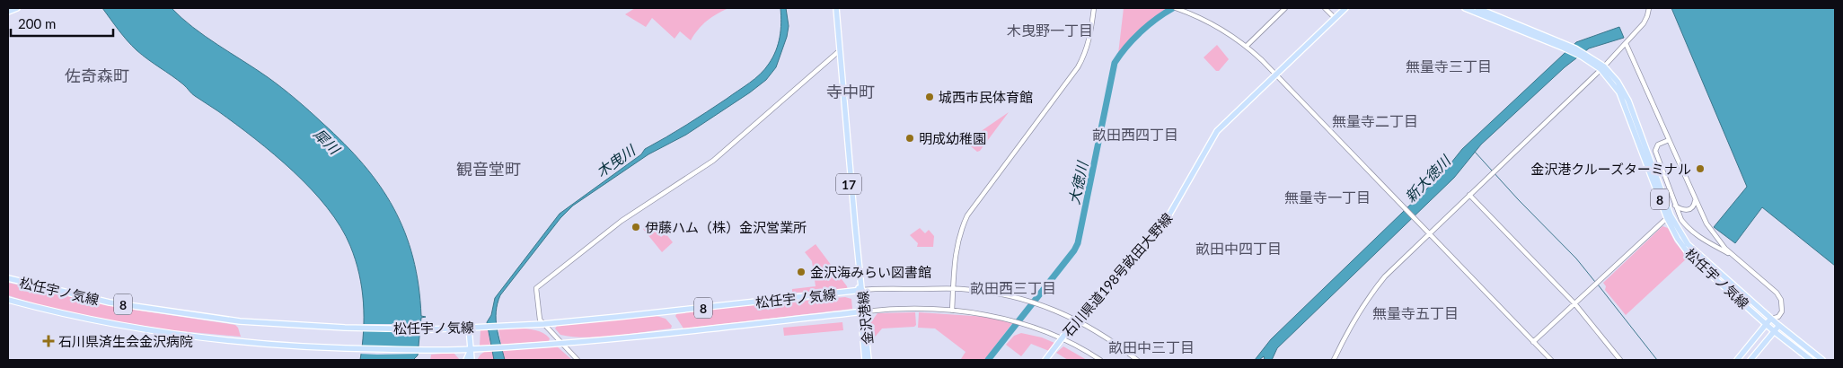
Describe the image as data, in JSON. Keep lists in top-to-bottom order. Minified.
{"streets":{"main road":["17","8","石川県道198号畝田大野線","松任宇ノ気線","金沢港線"]},"crossings":[["松任宇ノ気線","金沢港線"]],"districts":["木曳野一丁目","無量寺三丁目","佐奇森町","寺中町","無量寺二丁目","畝田西四丁目","観音堂町","無量寺一丁目","畝田中四丁目","畝田西三丁目","無量寺五丁目","畝田中三丁目"],"water":["犀川","木曳川","新大徳川","大徳川"],"places":{"other":["城西市民体育館","明成幼稚園","金沢港クルーズターミナル","伊藤ハム（株）金沢営業所","金沢海みらい図書館"],"health":["石川県済生会金沢病院"]},"scale_bar":"200 m"}
